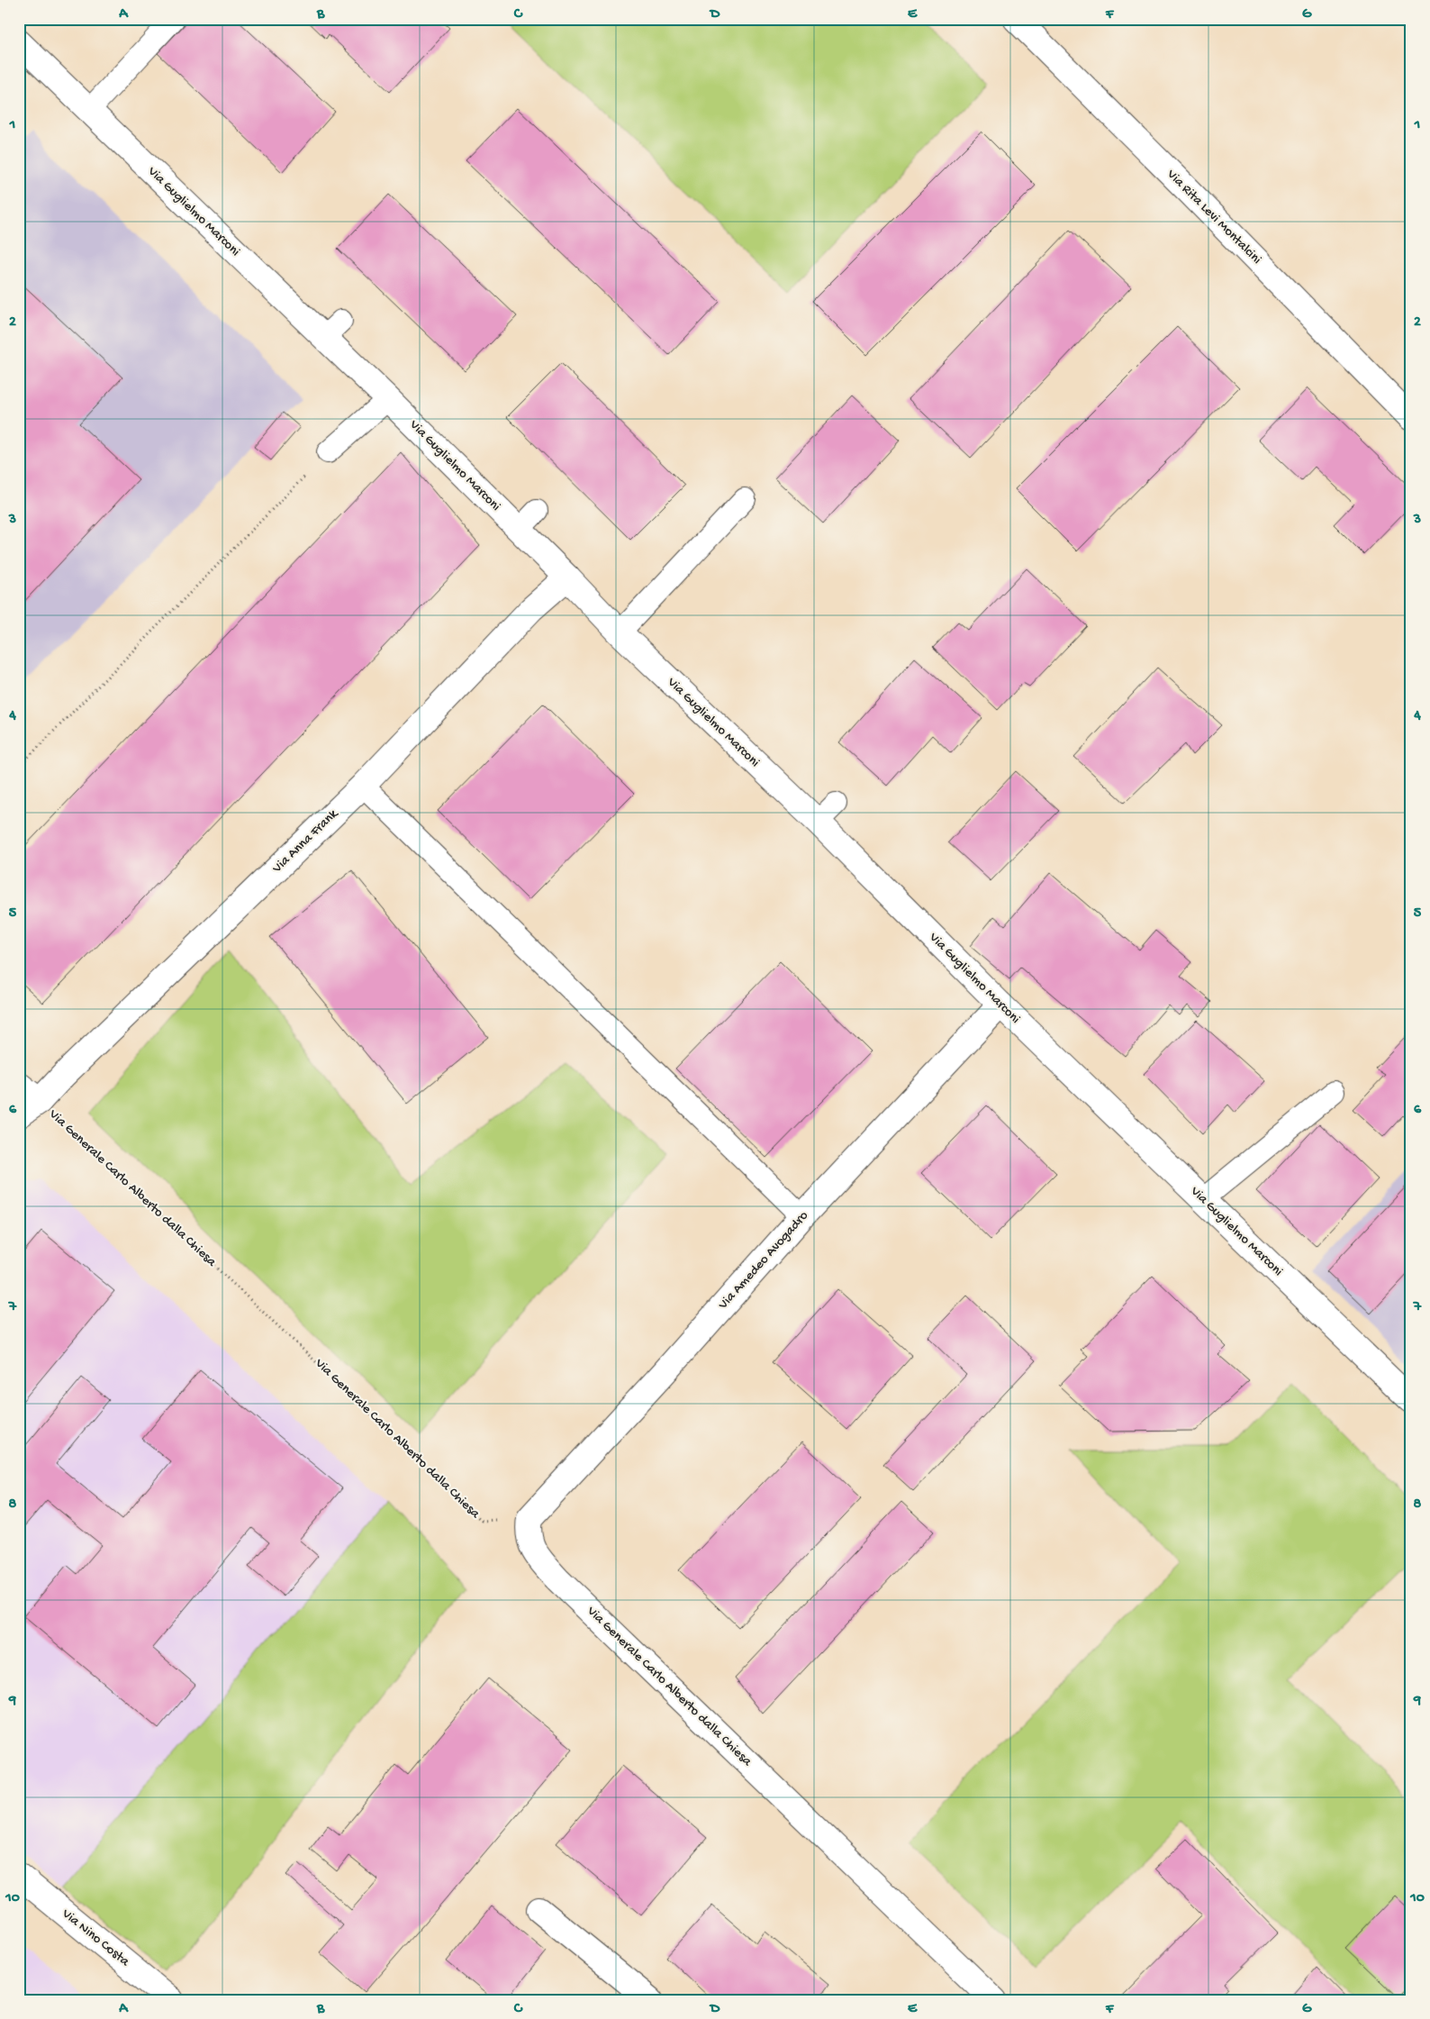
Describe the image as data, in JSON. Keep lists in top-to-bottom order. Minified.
{"streets":{"street":["Via Guglielmo Marconi","Via Rita Levi Montalcini","Via Anna Frank","Via Generale Carlo Alberto dalla Chiesa","Via Amedeo Avogadro","Via Nino Costa"]},"crossings":[["Via Guglielmo Marconi","Via Anna Frank"],["Via Guglielmo Marconi","Via Amedeo Avogadro"],["Via Anna Frank","Via Generale Carlo Alberto dalla Chiesa"],["Via Generale Carlo Alberto dalla Chiesa","Via Amedeo Avogadro"]],"grid":{"columns":["A","B","C","D","E","F","G"],"rows":["1","2","3","4","5","6","7","8","9","10"]}}
